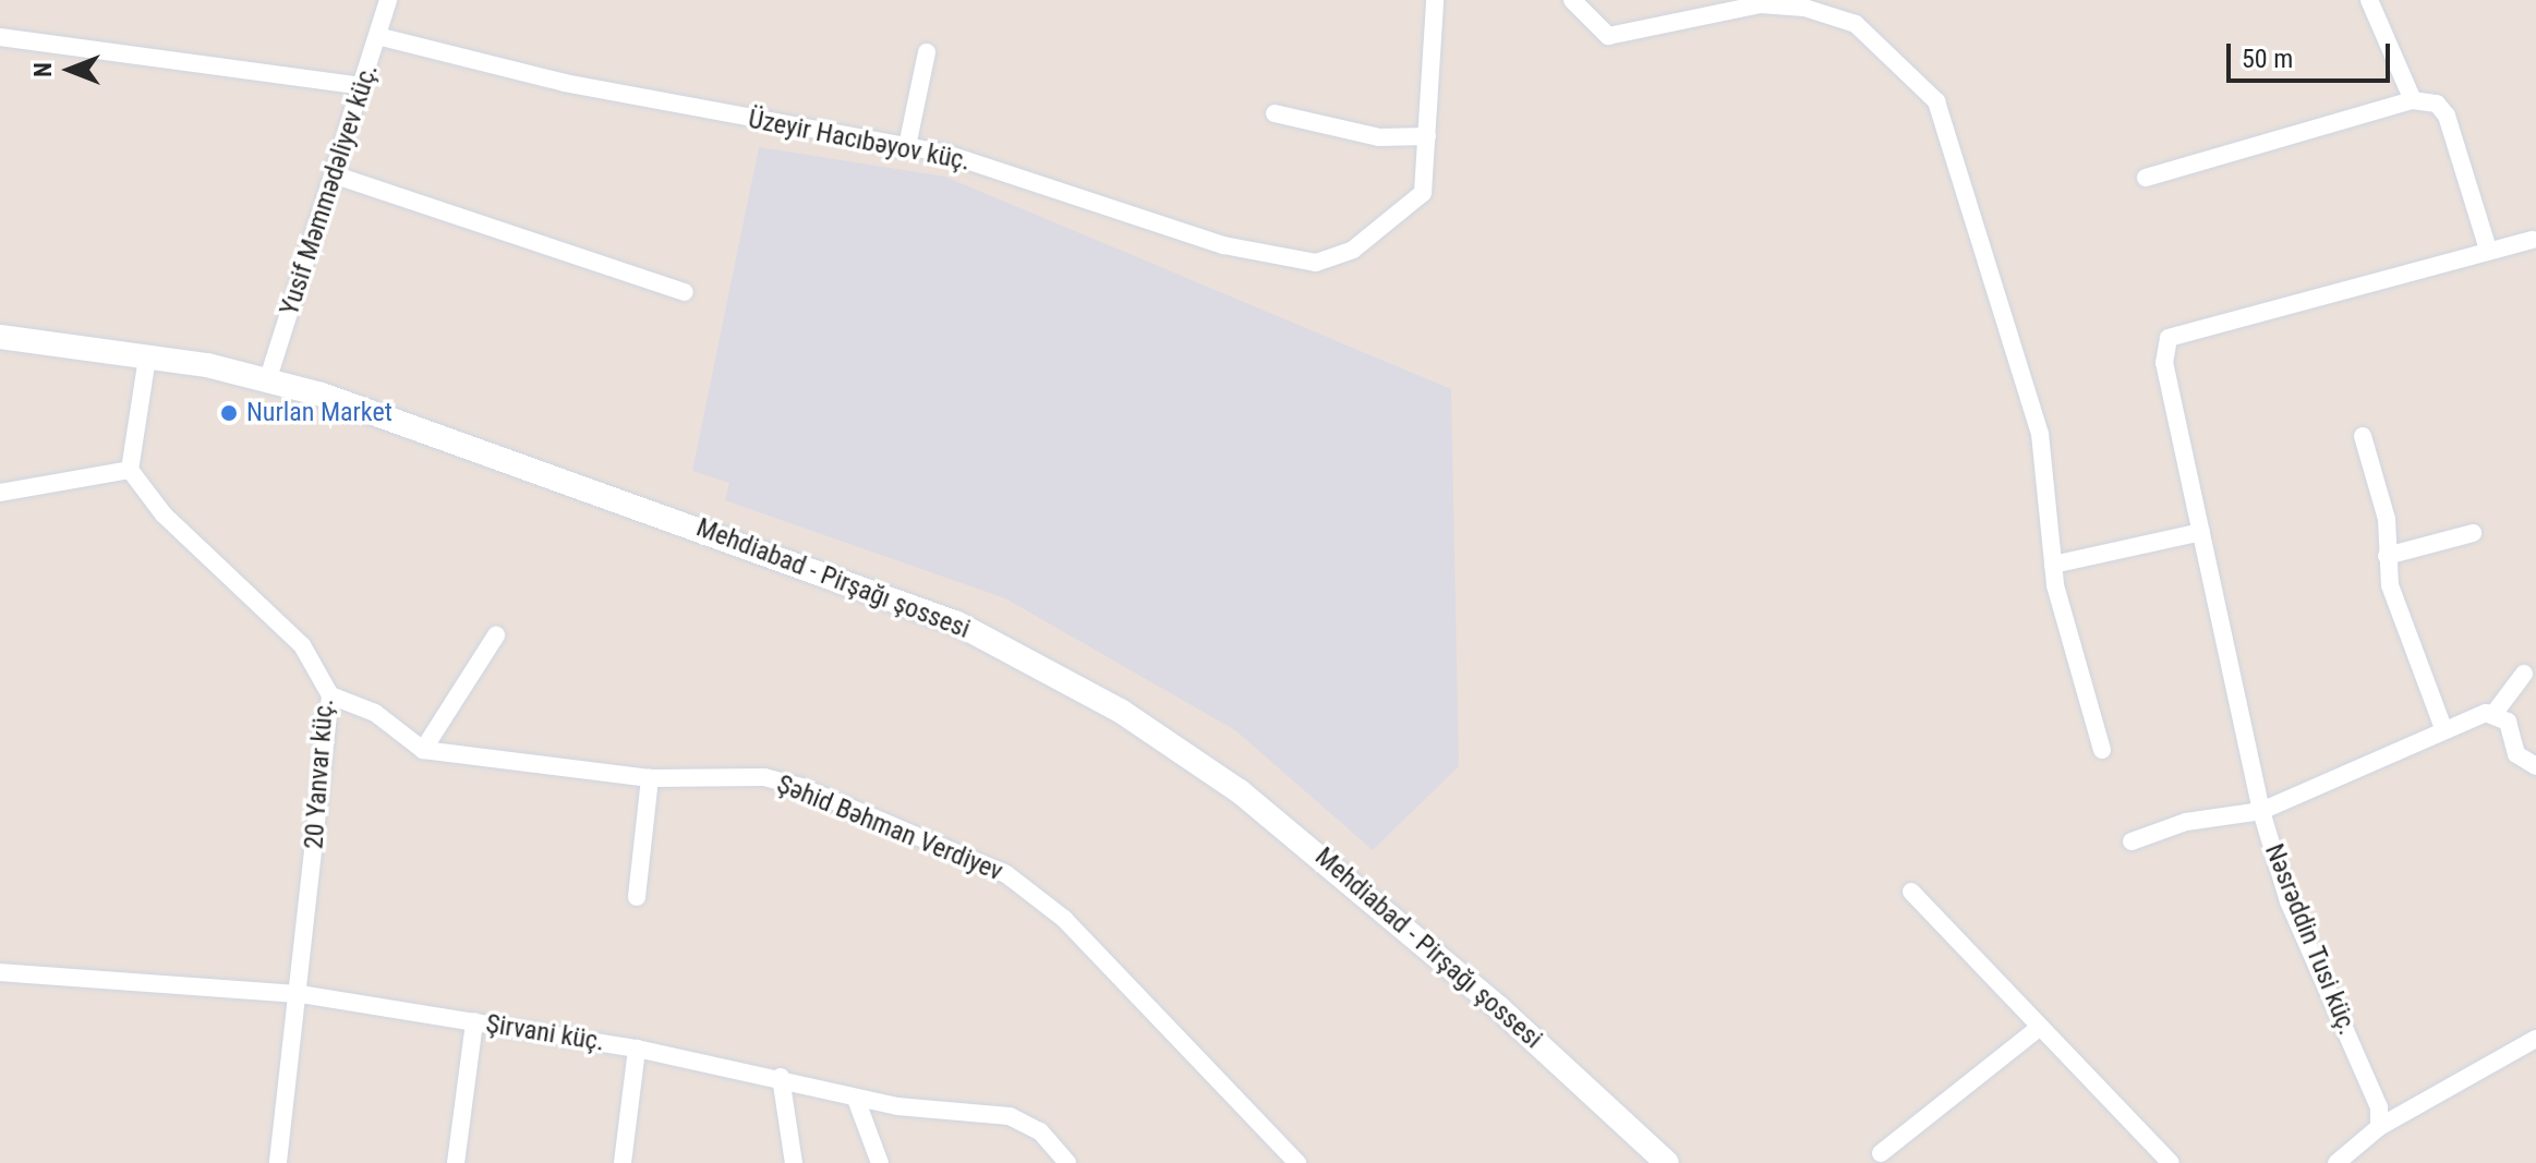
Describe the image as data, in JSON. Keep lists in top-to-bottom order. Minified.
{"streets":{"main road":["Mehdiabad - Pirşağı şossesi"],"street":["Üzeyir Hacıbəyov küç.","Yusif Məmmədəliyev küç.","20 Yanvar küç.","Şəhid Bəhman Verdiyev","Nəsrəddin Tusi küç.","Şirvani küç."]},"crossings":[["Üzeyir Hacıbəyov küç.","Yusif Məmmədəliyev küç."],["Yusif Məmmədəliyev küç.","Mehdiabad - Pirşağı şossesi"],["20 Yanvar küç.","Şirvani küç."]],"places":["Nurlan Market"],"scale_bar":"50 m","north":"left"}
